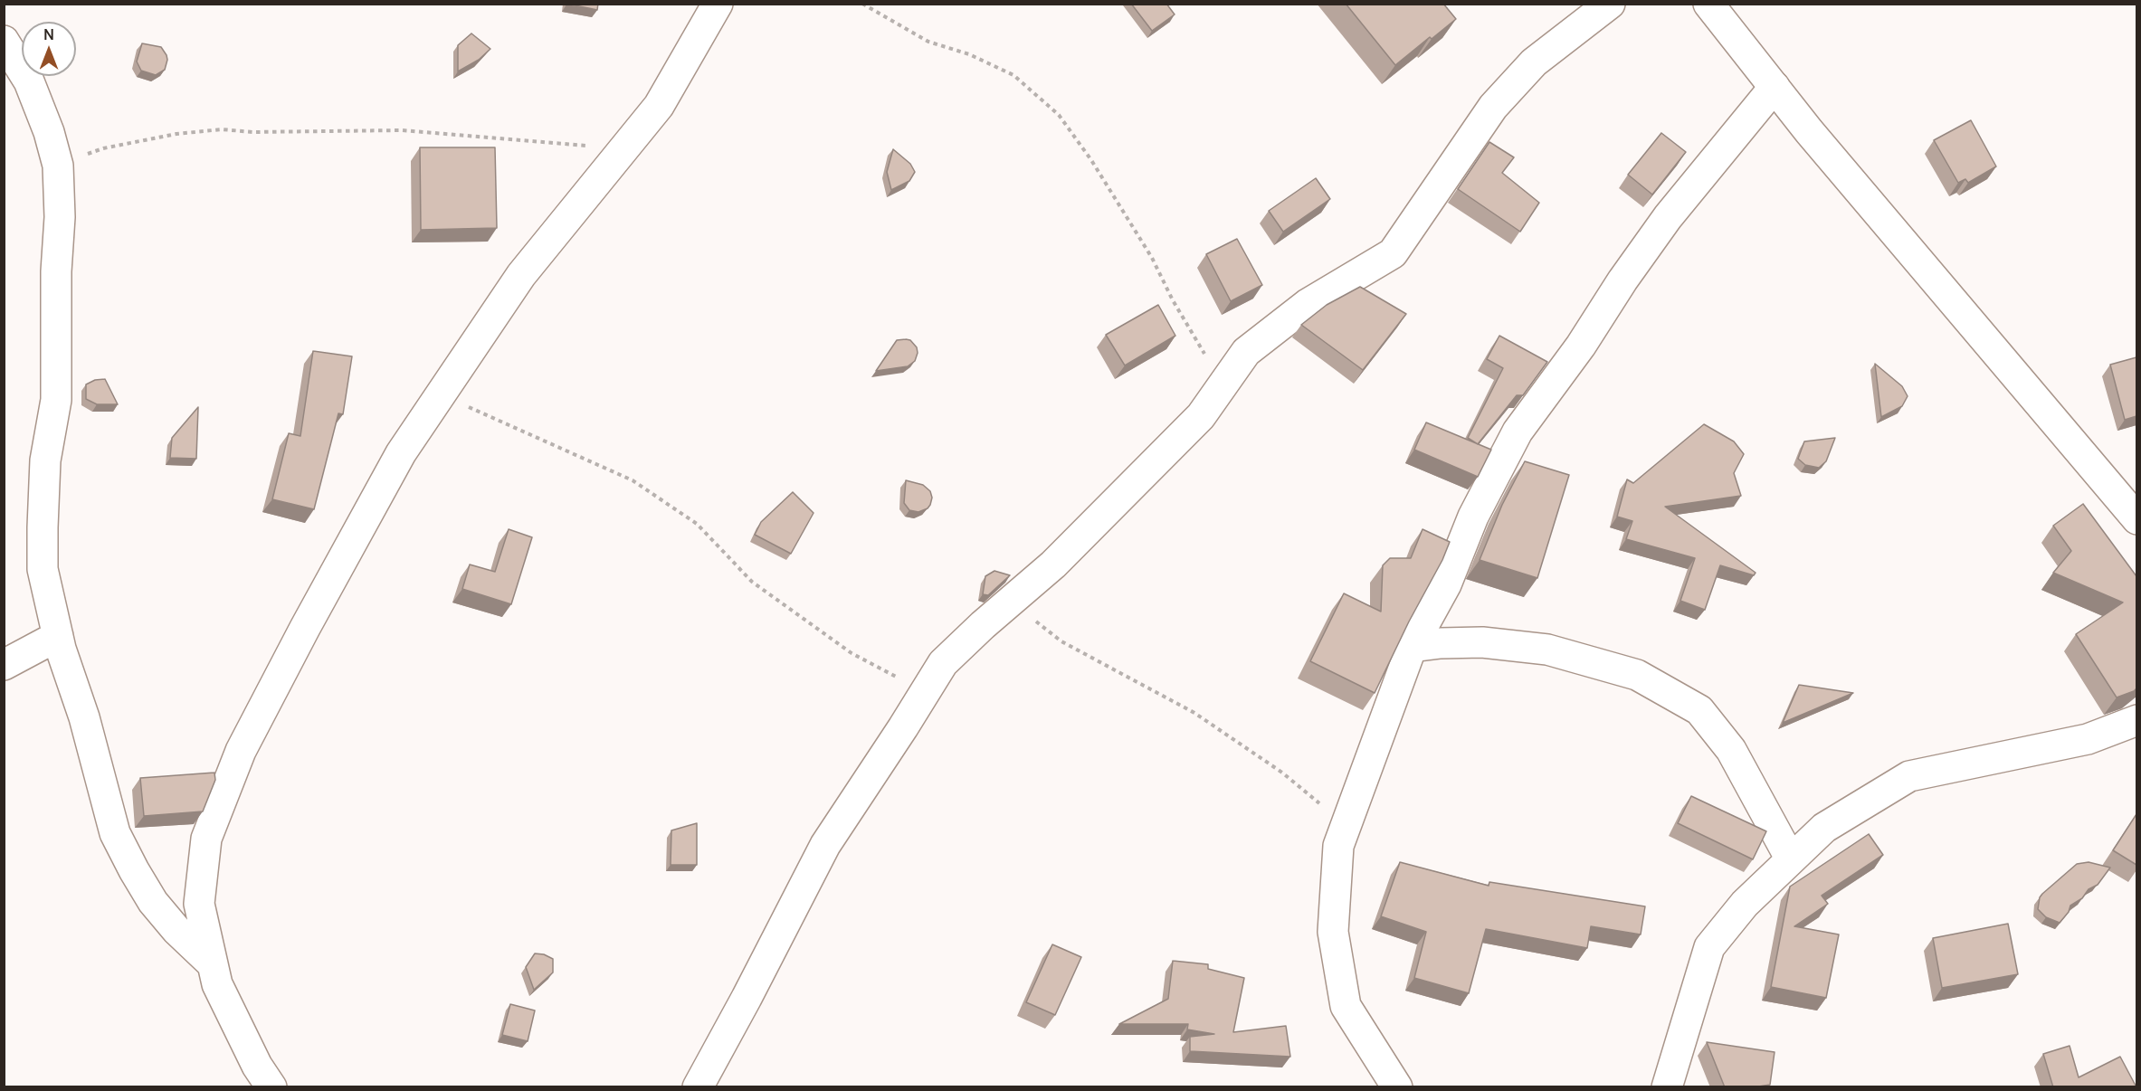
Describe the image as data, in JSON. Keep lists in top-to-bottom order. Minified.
{"north":"top"}
